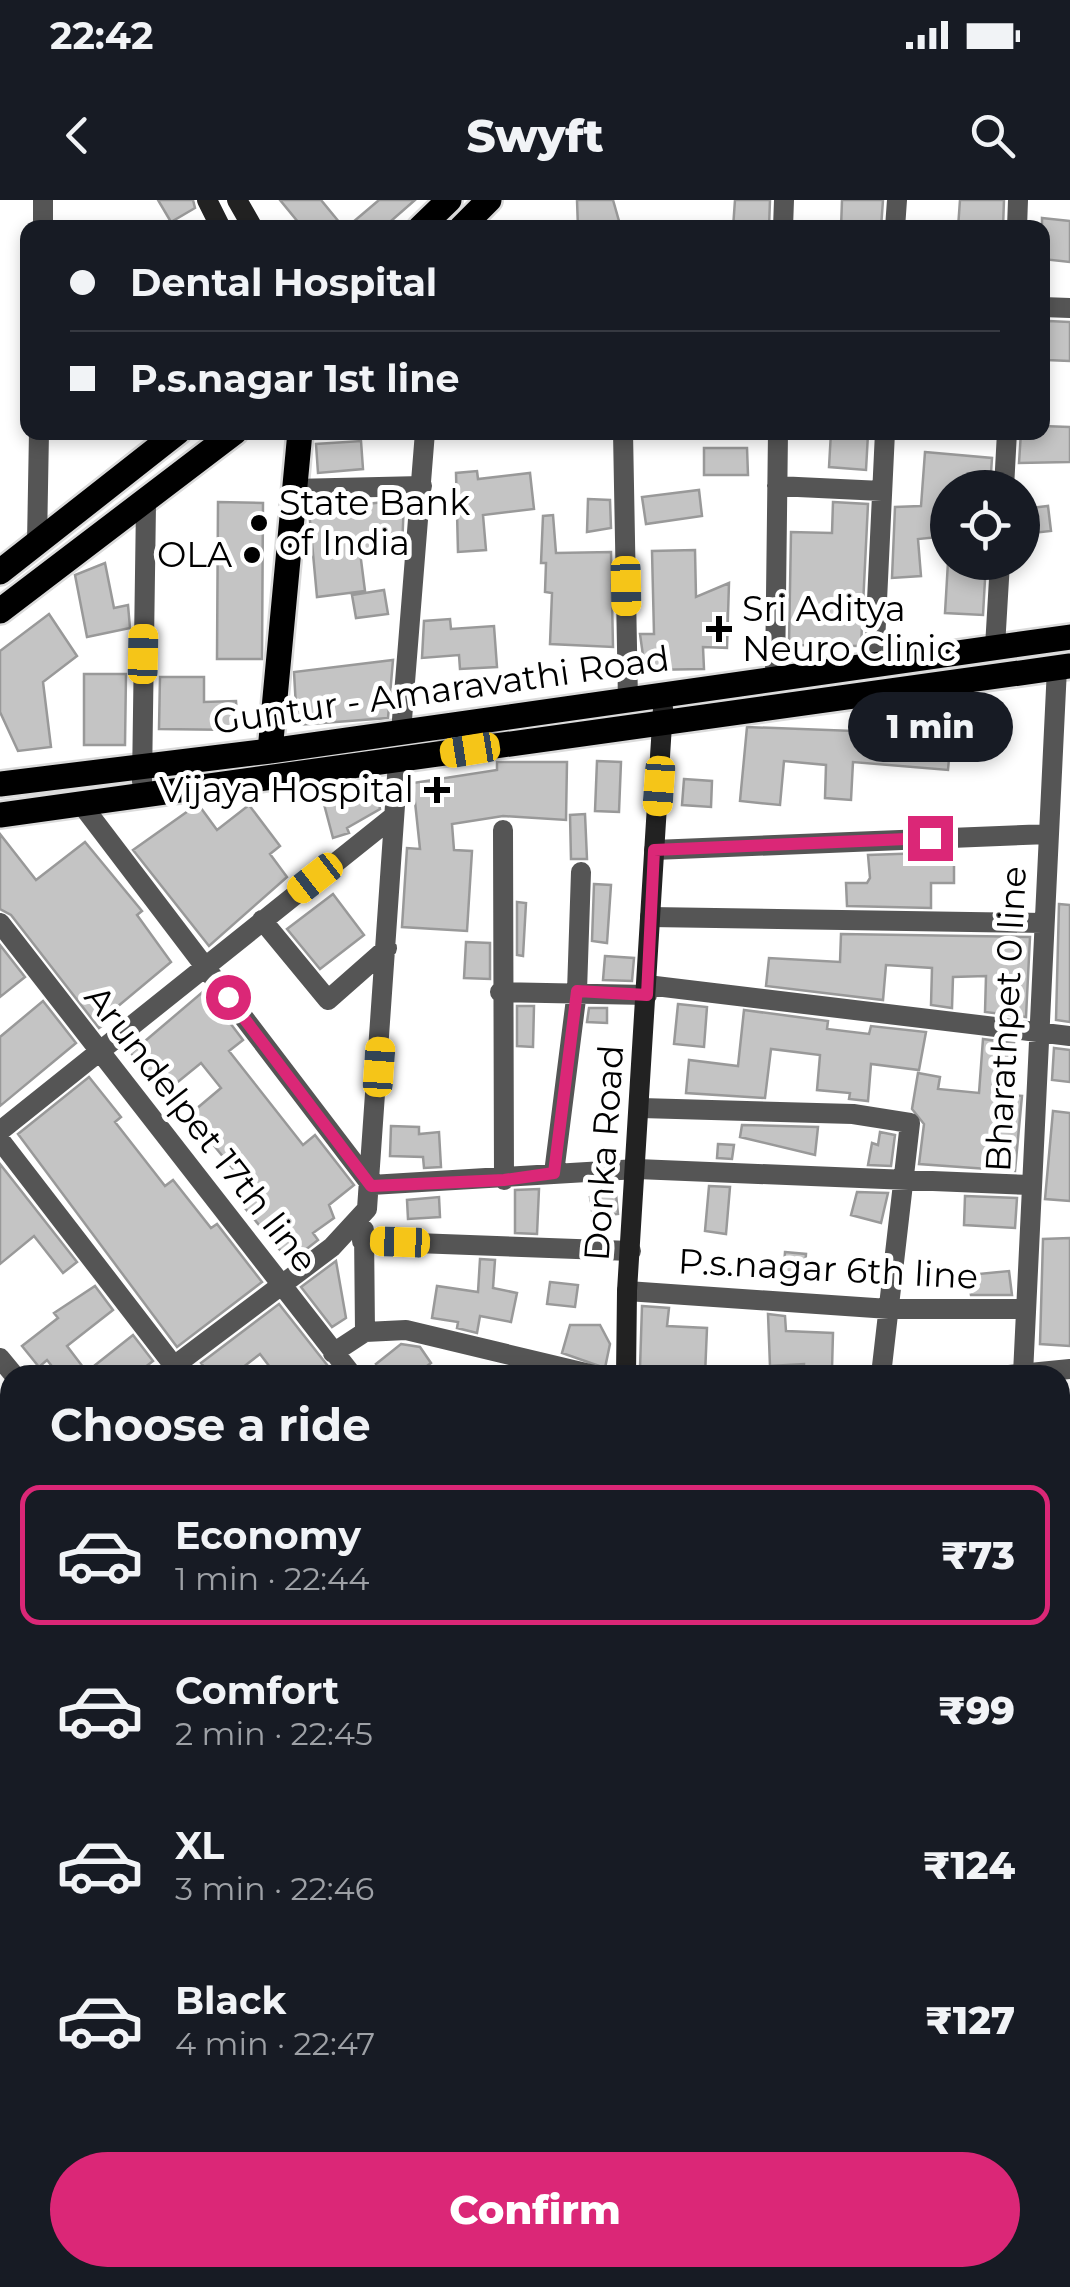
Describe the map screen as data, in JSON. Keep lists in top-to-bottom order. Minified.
{"streets":{"main road":["Guntur - Amaravathi Road"],"street":["Bharathpet 0 line","Arundelpet 17th line","Donka Road","P.s.nagar 6th line"]},"crossings":[["Guntur - Amaravathi Road","Bharathpet 0 line"],["Guntur - Amaravathi Road","Donka Road"],["Bharathpet 0 line","P.s.nagar 6th line"],["Donka Road","P.s.nagar 6th line"]],"places":{"other":["State Bank of India","OLA"],"health":["Sri Aditya Neuro Clinic","Vijaya Hospital"]},"page":{"status":"22:42","header":"Swyft","banner":["Dental Hospital","P.s.nagar 1st line"],"bubble":"1 min","heading":"Choose a ride","list":[{"name":"Economy","note":"1 min · 22:44","value":"₹73"},{"name":"Comfort","note":"2 min · 22:45","value":"₹99"},{"name":"XL","note":"3 min · 22:46","value":"₹124"},{"name":"Black","note":"4 min · 22:47","value":"₹127"}],"buttons":"Confirm"}}
